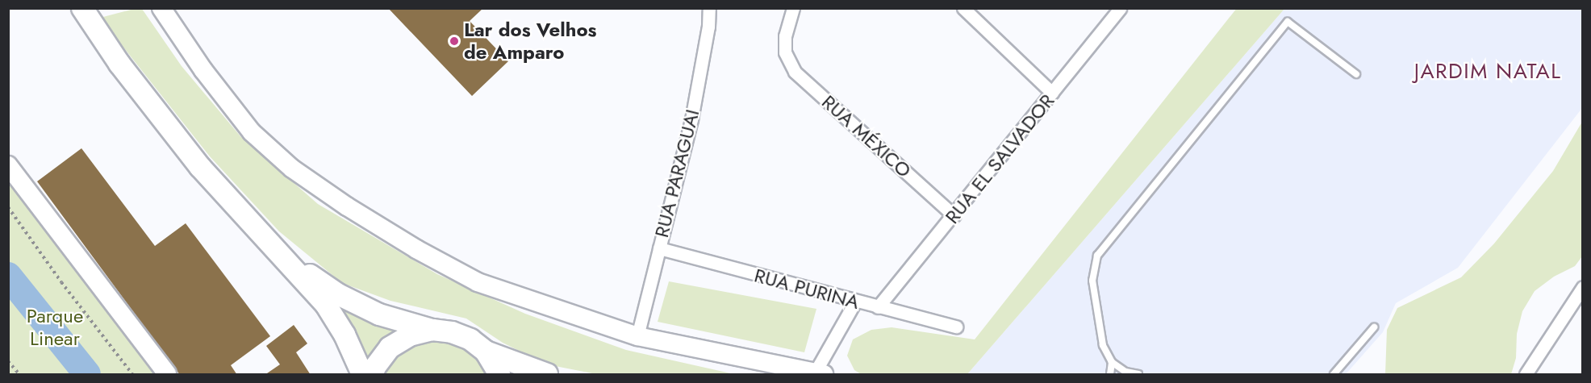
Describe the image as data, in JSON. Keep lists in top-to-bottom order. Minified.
{"streets":{"street":["RUA MÉXICO","RUA EL SALVADOR","RUA PARAGUAI","RUA PURINA"]},"crossings":[["RUA MÉXICO","RUA EL SALVADOR"],["RUA EL SALVADOR","RUA PURINA"],["RUA PARAGUAI","RUA PURINA"]],"districts":["JARDIM NATAL"],"parks":["Parque Linear"],"places":["Lar dos Velhos de Amparo"]}
